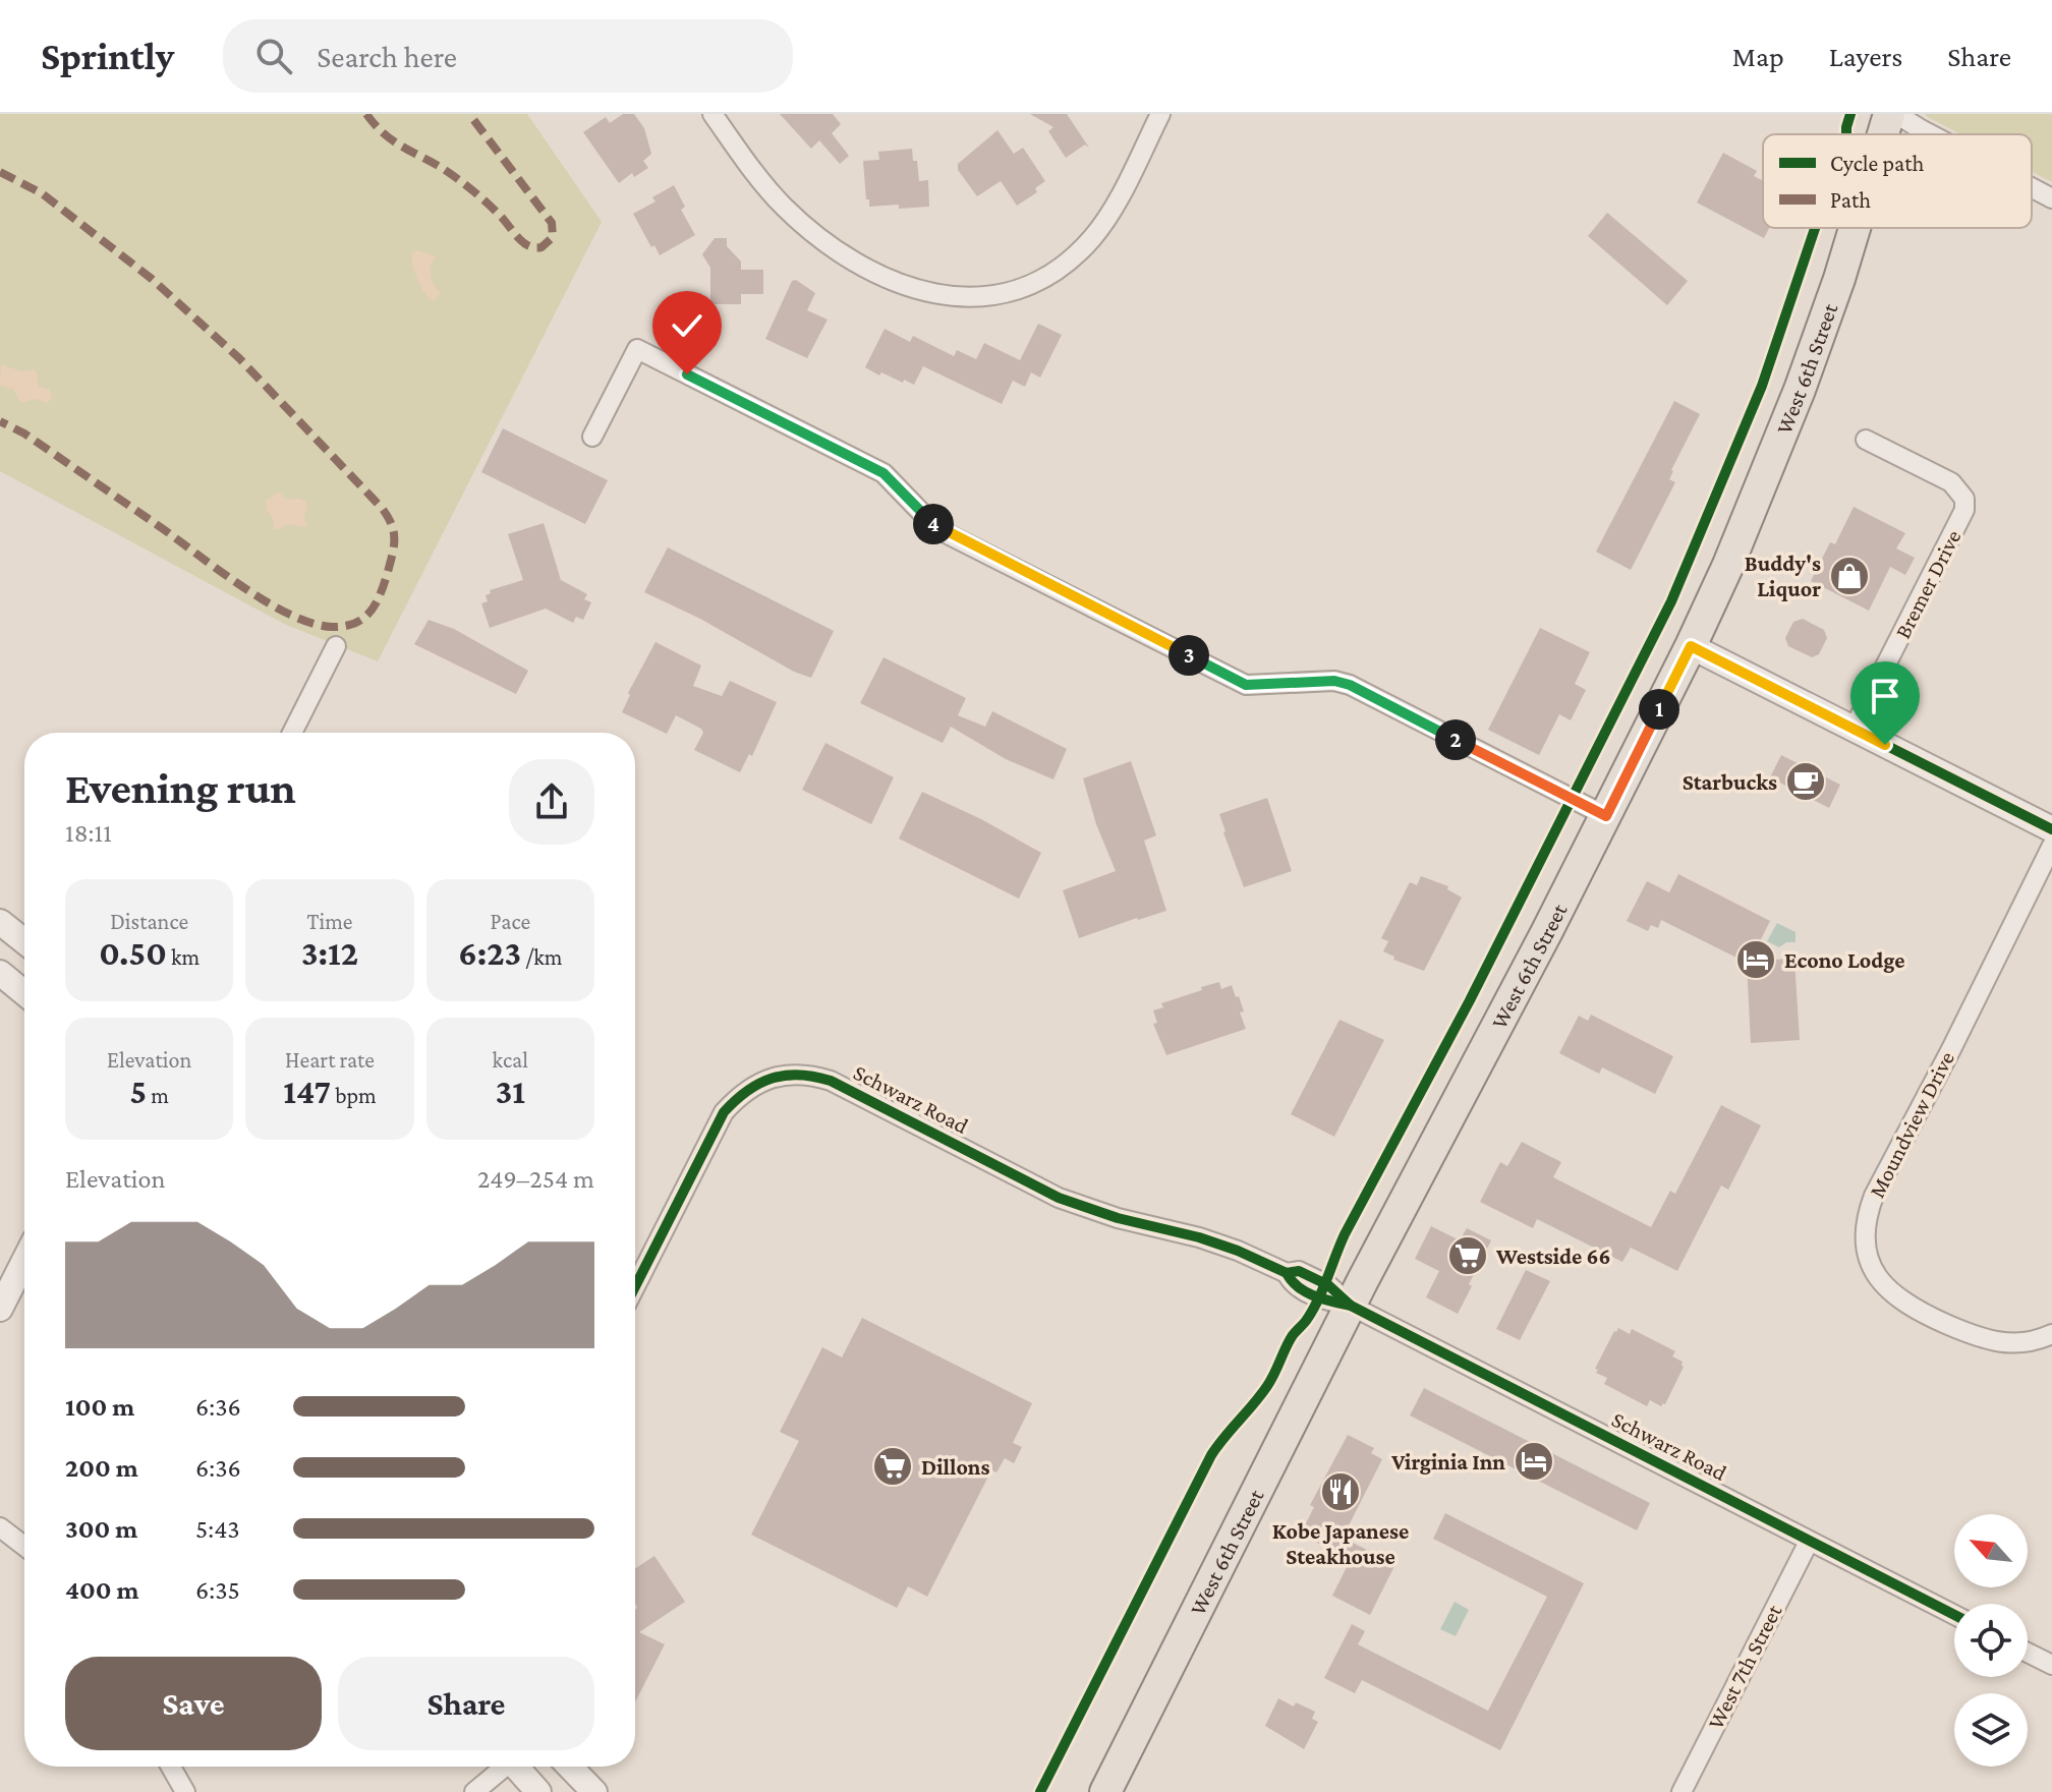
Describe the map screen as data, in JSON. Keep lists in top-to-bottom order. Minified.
{"streets":{"main road":["West 6th Street"],"street":["Bremer Drive","Schwarz Road","Moundview Drive","West 7th Street"]},"crossings":[["West 6th Street","Schwarz Road"],["Schwarz Road","West 7th Street"]],"places":{"shop":["Buddy's Liquor"],"cafe":["Starbucks"],"hotel":["Econo Lodge","Virginia Inn"],"supermarket":["Westside 66","Dillons"],"restaurant":["Kobe Japanese Steakhouse"]},"legend":["Cycle path","Path"],"north":"top left","page":{"header":"Sprintly","search":"Search here","nav":["Map","Layers","Share"],"pins":["4","3","1","2"],"heading":["Evening run","18:11"],"stats":[["Distance","0.50 km"],["Time","3:12"],["Pace","6:23 /km"],["Elevation","5 m"],["Heart rate","147 bpm"],["kcal","31"]],"chart":["Elevation","249–254 m"],"list":[{"name":"100 m","note":"6:36"},{"name":"200 m","note":"6:36"},{"name":"300 m","note":"5:43"},{"name":"400 m","note":"6:35"}],"buttons":["Save","Share"]}}
